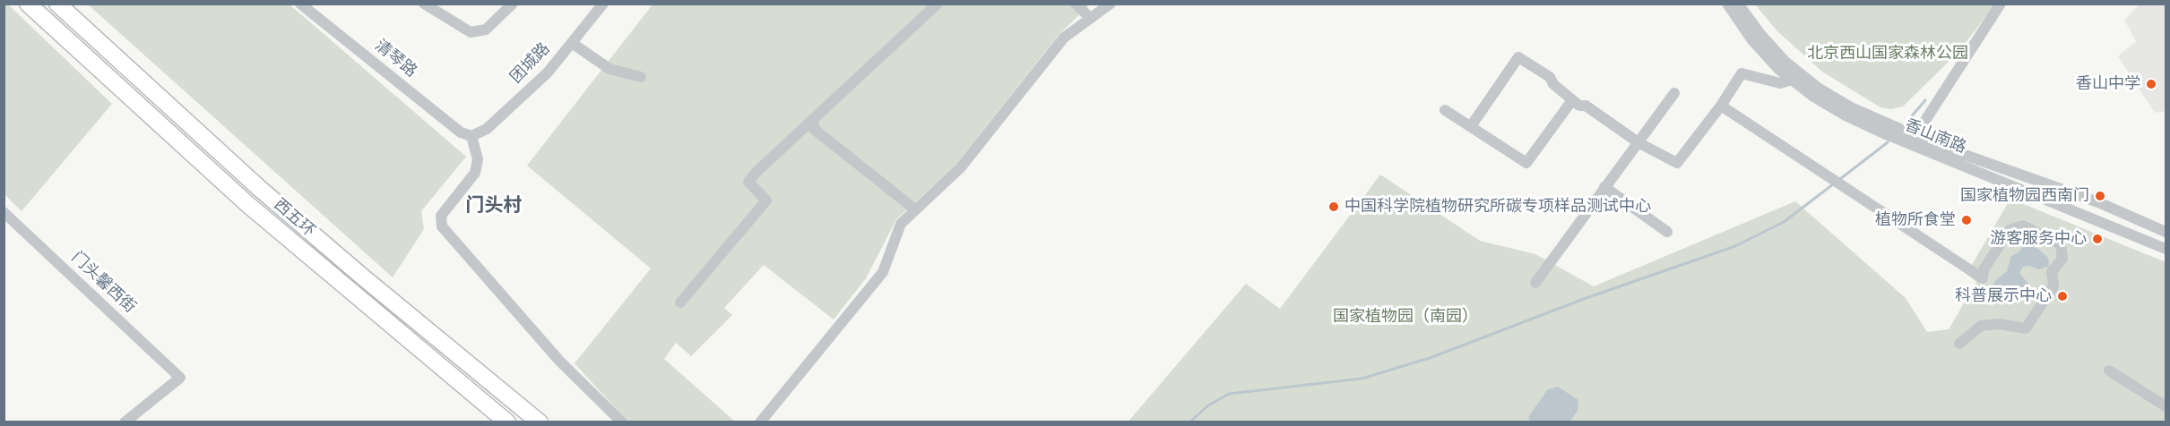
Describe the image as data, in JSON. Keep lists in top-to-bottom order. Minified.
{"streets":{"highway":["西五环"],"street":["清琴路","团城路","香山南路","门头馨西街"]},"crossings":[["清琴路","团城路"]],"districts":["门头村"],"parks":["北京西山国家森林公园","国家植物园（南园）"],"places":["香山中学","国家植物园西南门","中国科学院植物研究所碳专项样品测试中心","植物所食堂","游客服务中心","科普展示中心"]}
